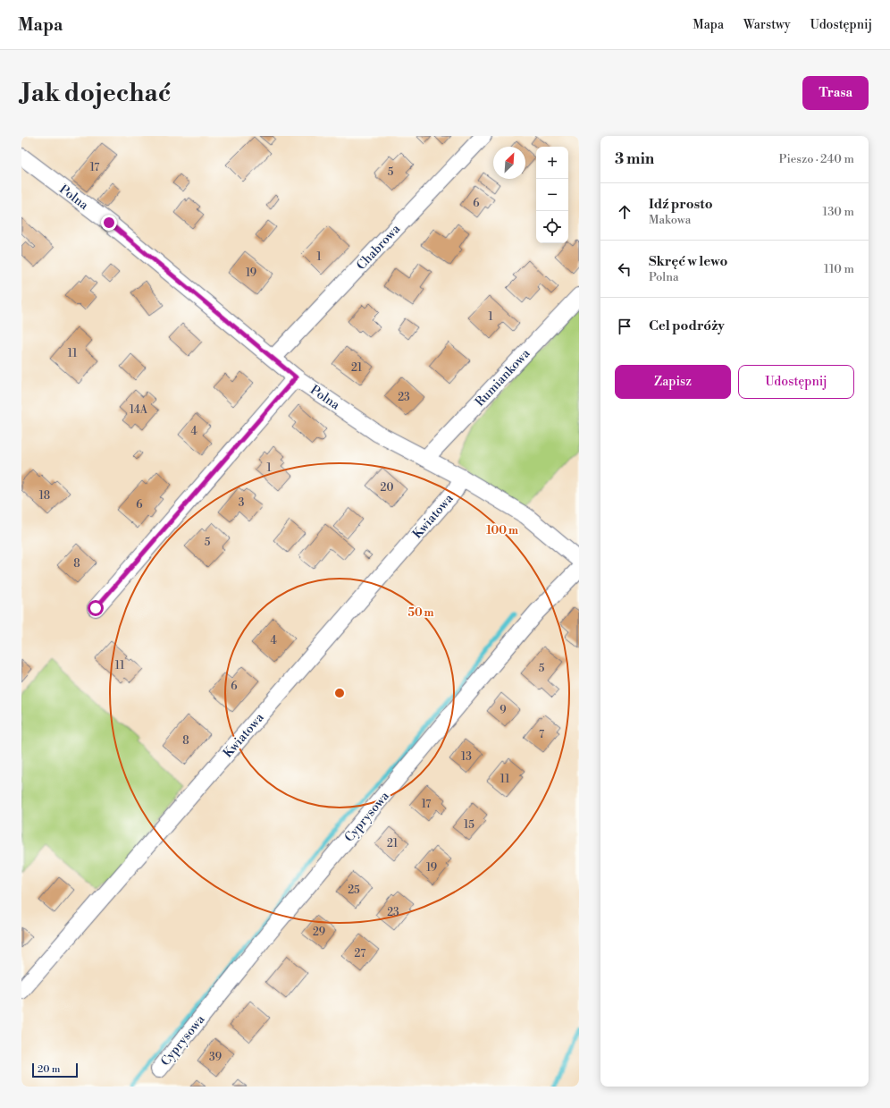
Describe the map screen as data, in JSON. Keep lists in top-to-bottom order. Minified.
{"streets":{"street":["Polna","Chabrowa","Rumiankowa","Kwiatowa","Cyprysowa"]},"crossings":[["Polna","Chabrowa"],["Polna","Rumiankowa"],["Polna","Kwiatowa"]],"house_numbers":["17","5","6","1","19","1","11","21","23","14A","4","1","20","18","3","6","5","8","4","11","5","6","9","7","8","13","11","17","15","21","19","25","23","29","27","39"],"scale_bar":"20 m","north":"top right","page":{"header":"Mapa","nav":["Mapa","Warstwy","Udostępnij"],"buttons":["Trasa",["Zapisz","Udostępnij"]],"title":"Jak dojechać","heading":["3 min","Pieszo · 240 m"],"map_buttons":["+","−"],"list":[["Idź prosto","Makowa","130 m"],["Skręć w lewo","Polna","110 m"],"Cel podróży"],"scale":"20 m"},"rings":["100 m","50 m"]}
